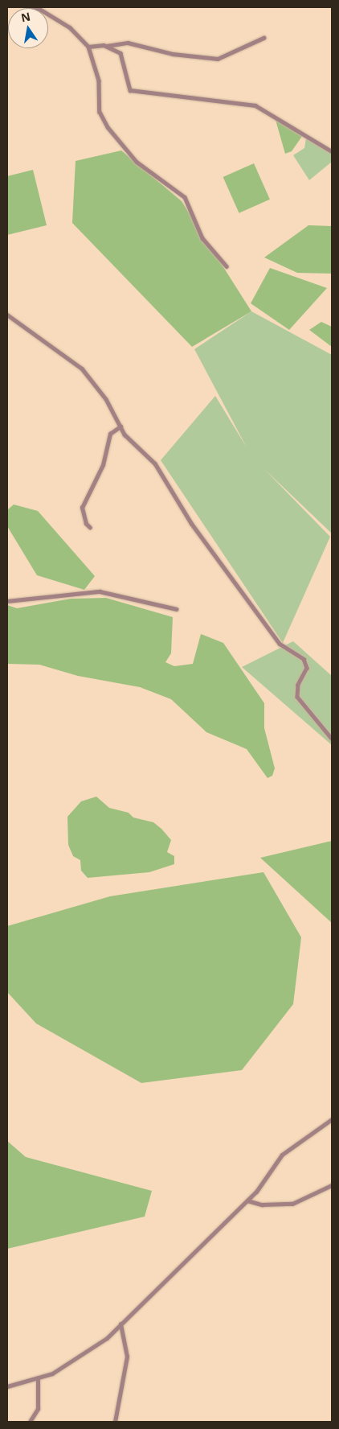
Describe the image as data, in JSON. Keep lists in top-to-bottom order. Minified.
{"north":"top"}
